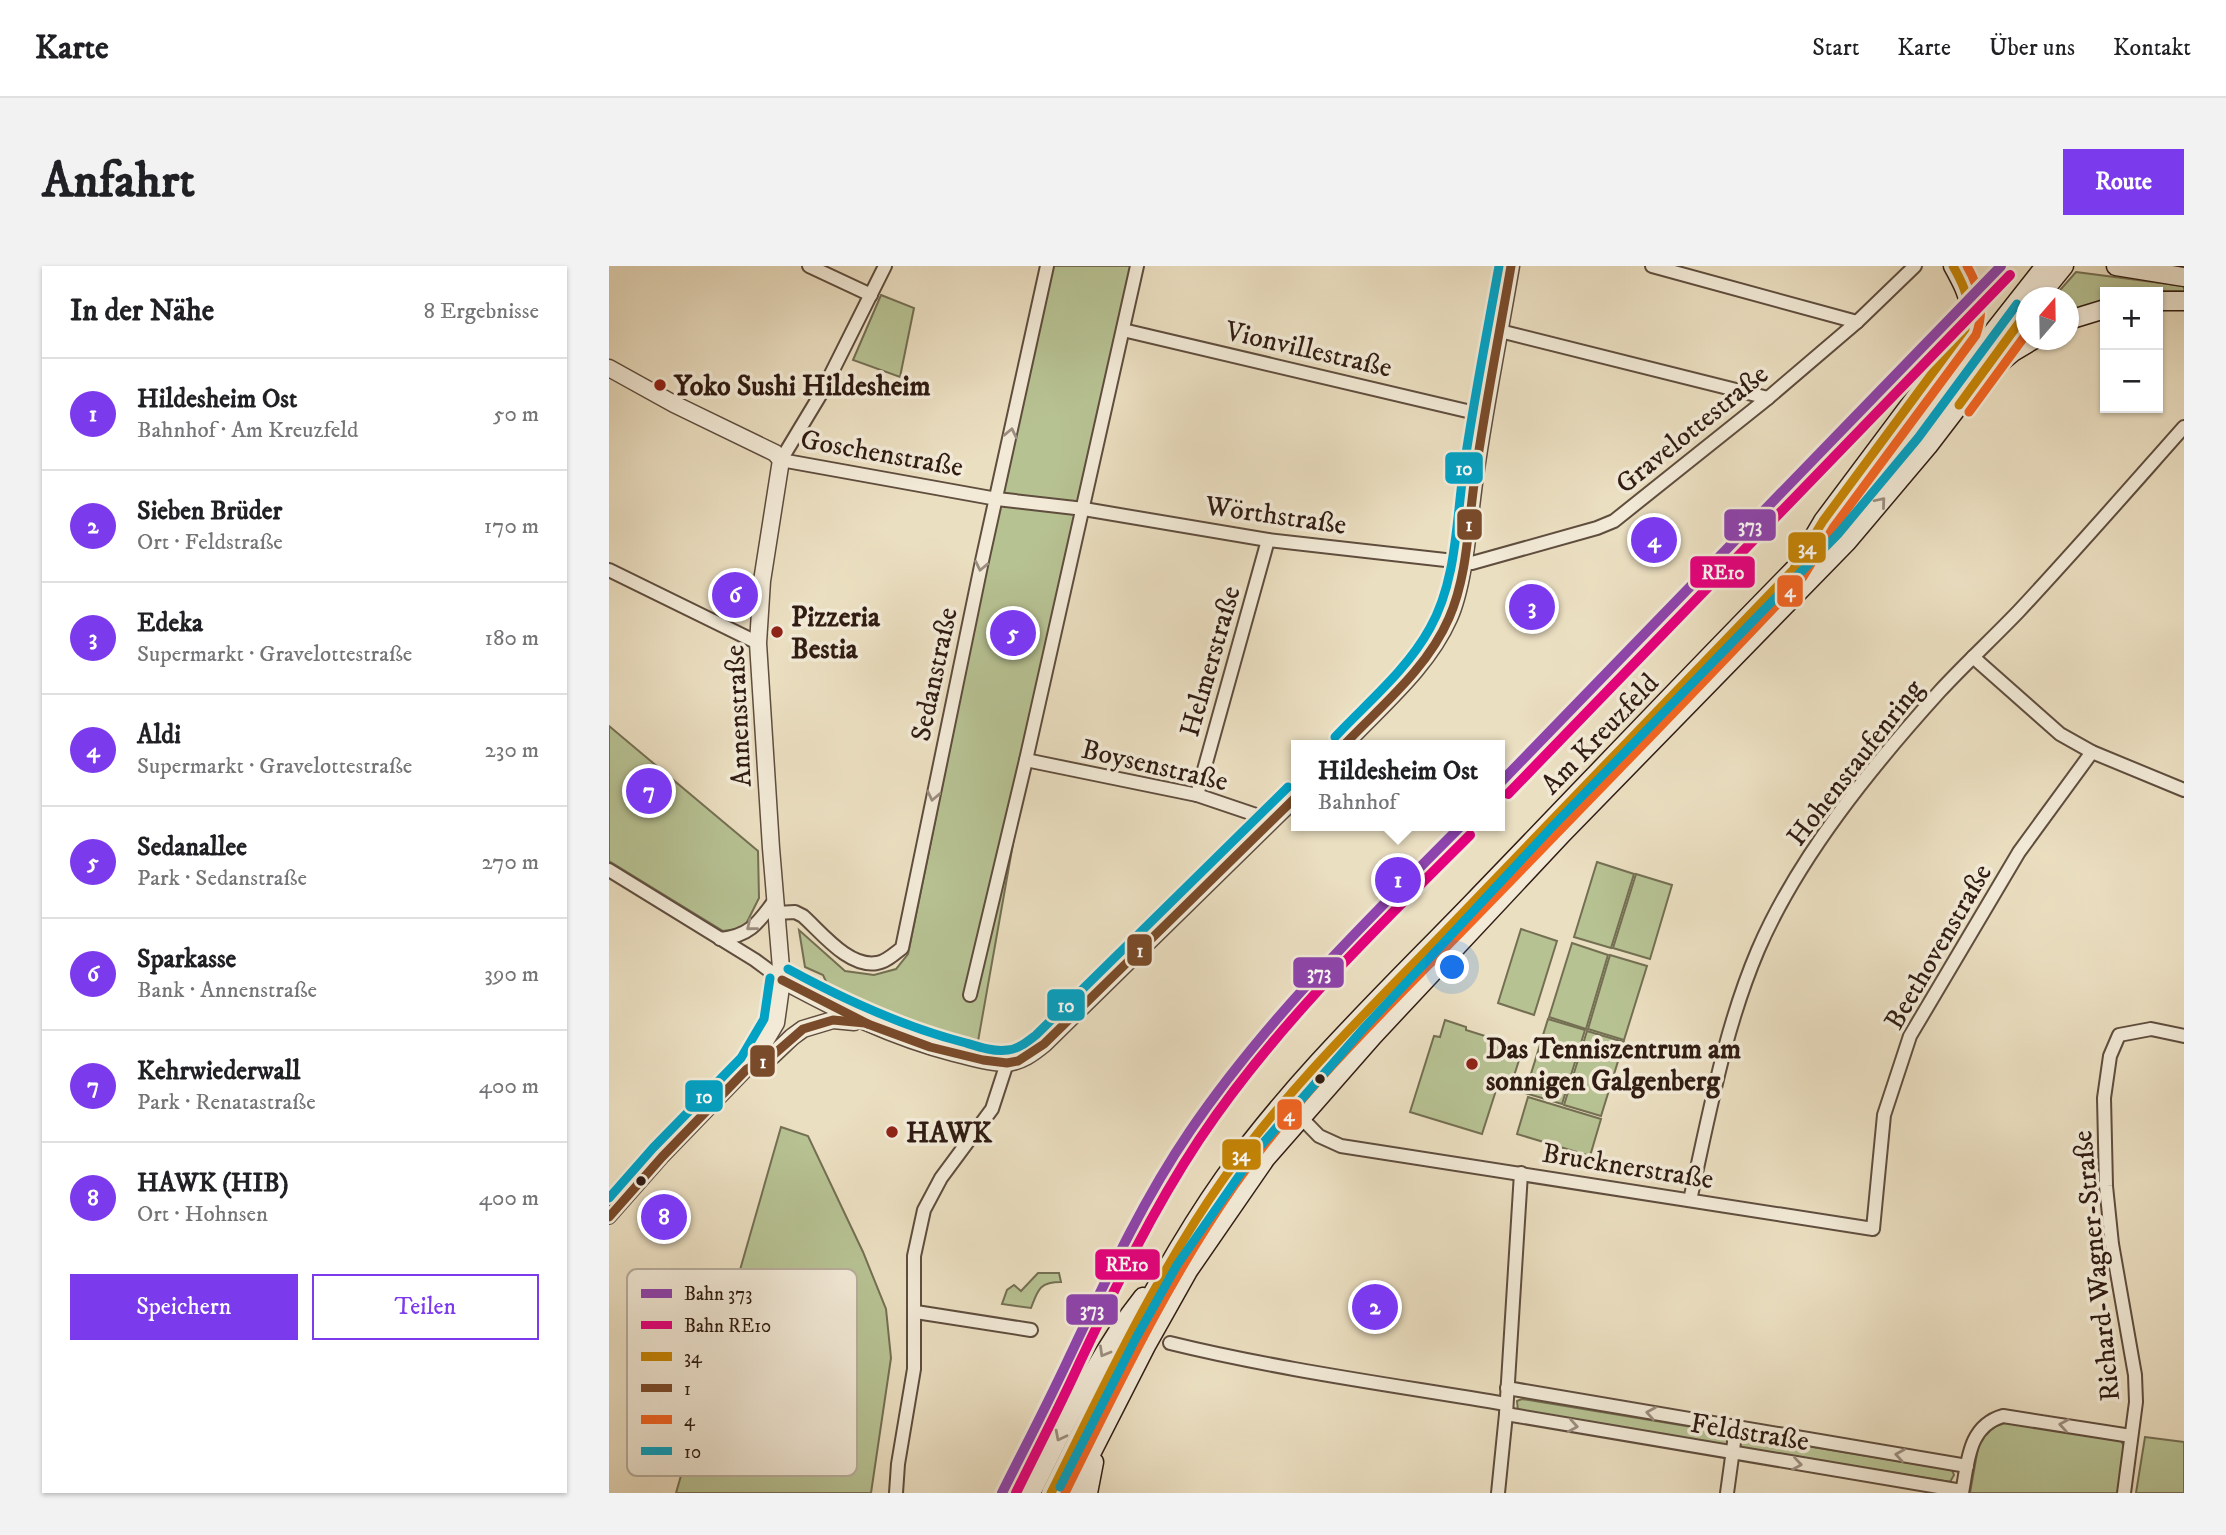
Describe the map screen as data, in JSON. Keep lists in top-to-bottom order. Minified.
{"streets":{"main road":["Am Kreuzfeld"],"street":["Vionvillestraße","Gravelottestraße","Goschenstraße","Wörthstraße","Helmerstraße","Sedanstraße","Annenstraße","Hohenstaufenring","Boysenstraße","Beethovenstraße","Brucknerstraße","Richard-Wagner-Straße","Feldstraße"]},"crossings":[["Gravelottestraße","Wörthstraße"],["Goschenstraße","Wörthstraße"],["Goschenstraße","Sedanstraße"],["Goschenstraße","Annenstraße"],["Wörthstraße","Helmerstraße"],["Helmerstraße","Boysenstraße"],["Sedanstraße","Annenstraße"],["Hohenstaufenring","Brucknerstraße"],["Beethovenstraße","Brucknerstraße"],["Brucknerstraße","Feldstraße"],["Richard-Wagner-Straße","Feldstraße"]],"places":["Yoko Sushi Hildesheim","Pizzeria Bestia","Das Tenniszentrum am sonnigen Galgenberg","HAWK"],"lines":["rail line 373","transit line 34","transit line 1","transit line 4","transit line 10","rail line RE10"],"legend":["Bahn 373","Bahn RE10","34","1","4","10"],"north":"top","page":{"header":"Karte","nav":["Start","Karte","Über uns","Kontakt"],"buttons":["Route",["Speichern","Teilen"]],"title":"Anfahrt","heading":["In der Nähe","8 Ergebnisse"],"map_buttons":["+","−"],"list":[{"mark":"1","name":"Hildesheim Ost","note":"Bahnhof · Am Kreuzfeld","value":"50 m"},{"mark":"2","name":"Sieben Brüder","note":"Ort · Feldstraße","value":"170 m"},{"mark":"3","name":"Edeka","note":"Supermarkt · Gravelottestraße","value":"180 m"},{"mark":"4","name":"Aldi","note":"Supermarkt · Gravelottestraße","value":"230 m"},{"mark":"5","name":"Sedanallee","note":"Park · Sedanstraße","value":"270 m"},{"mark":"6","name":"Sparkasse","note":"Bank · Annenstraße","value":"390 m"},{"mark":"7","name":"Kehrwiederwall","note":"Park · Renatastraße","value":"400 m"},{"mark":"8","name":"HAWK (HIB)","note":"Ort · Hohnsen","value":"400 m"}],"pins":["4","6","3","5","7","1","8","2"],"popup":["Hildesheim Ost","Bahnhof"]}}
